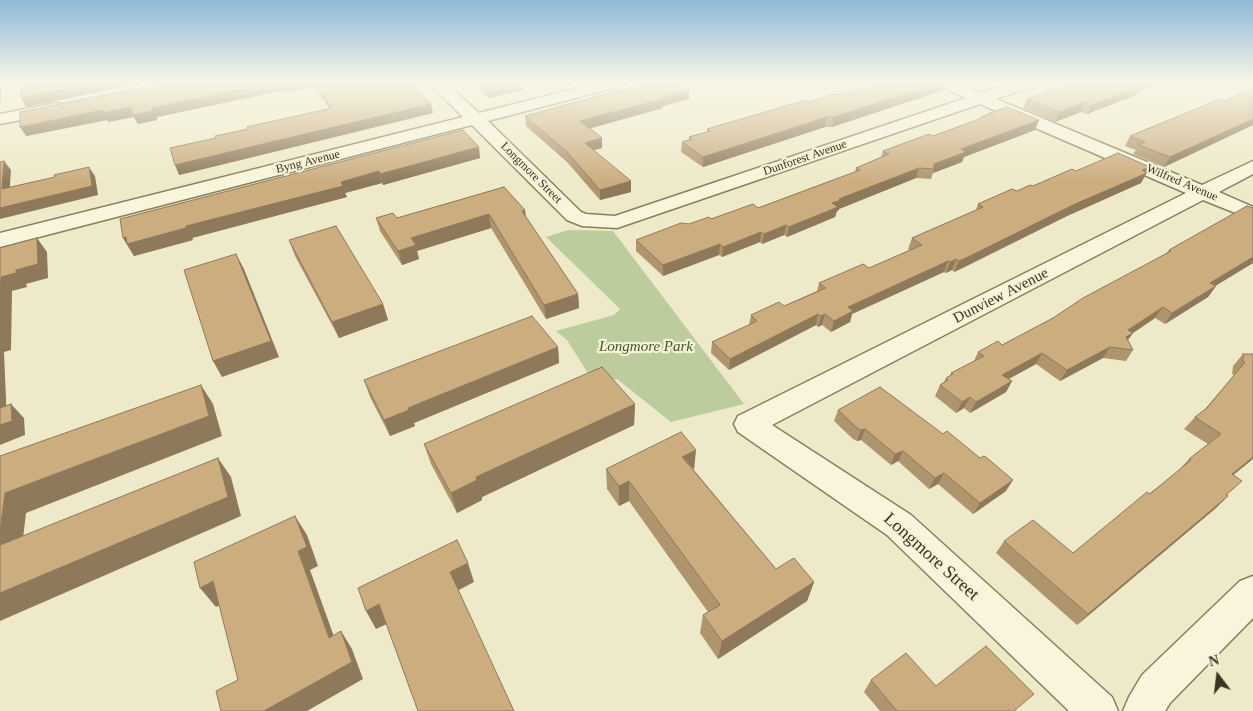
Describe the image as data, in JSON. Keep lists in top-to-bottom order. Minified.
{"streets":{"street":["Dunforest Avenue","Byng Avenue","Longmore Street","Wilfred Avenue","Dunview Avenue"]},"crossings":[["Dunforest Avenue","Longmore Street"],["Byng Avenue","Longmore Street"],["Longmore Street","Dunview Avenue"],["Wilfred Avenue","Dunview Avenue"]],"parks":["Longmore Park"],"north":"top"}
